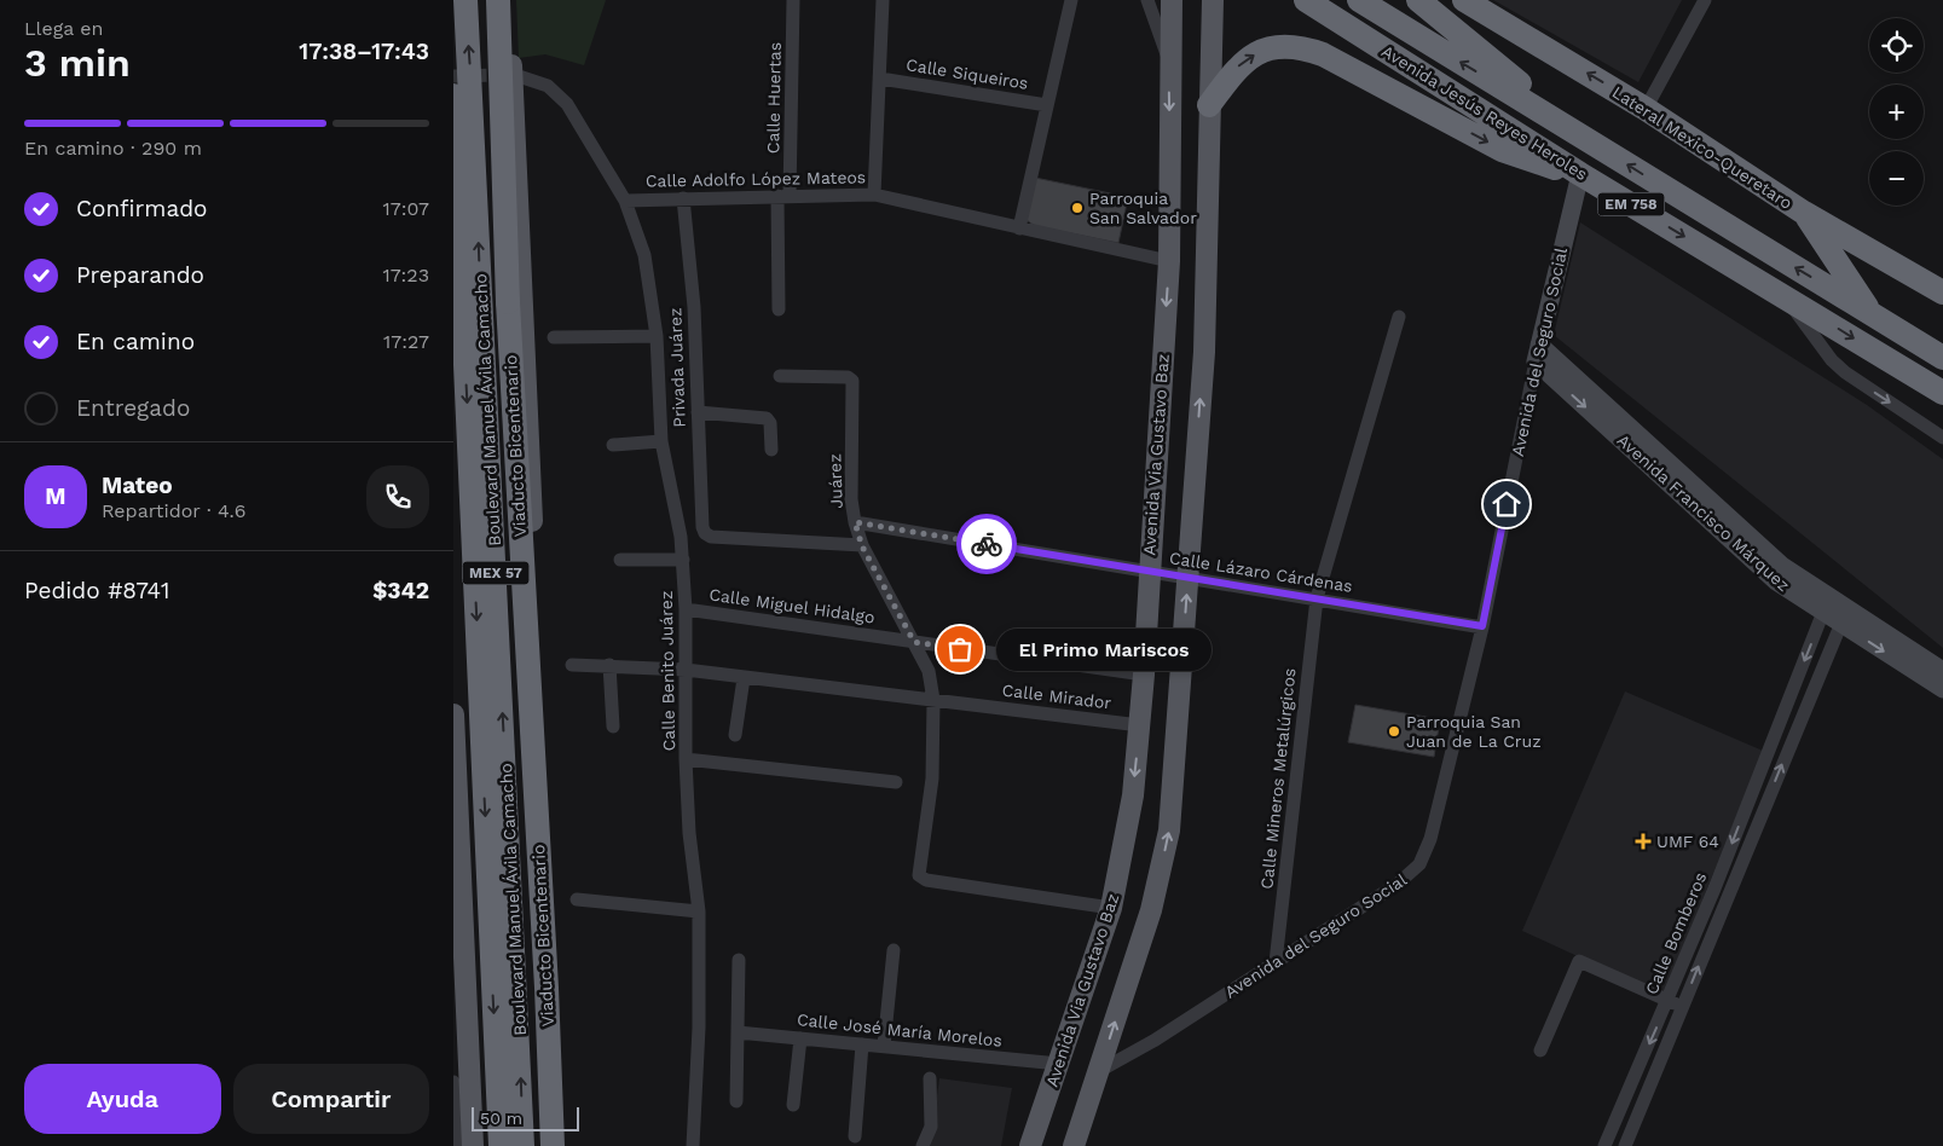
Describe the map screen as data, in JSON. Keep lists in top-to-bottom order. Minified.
{"streets":{"highway":["Avenida Jesús Reyes Heroles","Lateral Mexico-Queretaro","EM 758","Boulevard Manuel Ávila Camacho","Viaducto Bicentenario","MEX 57"],"main road":["Avenida Via Gustavo Baz"],"street":["Calle Siqueiros","Calle Huertas","Calle Adolfo López Mateos","Avenida del Seguro Social","Privada Juárez","Juárez","Avenida Francisco Márquez","Calle Lázaro Cárdenas","Calle Miguel Hidalgo","Calle Benito Juárez","Calle Mirador","Calle Mineros Metalúrgicos","Calle Bomberos","Calle José María Morelos"]},"crossings":[["Calle Huertas","Calle Adolfo López Mateos"],["Avenida Jesús Reyes Heroles","Avenida del Seguro Social"],["Calle Adolfo López Mateos","Privada Juárez"],["Calle Adolfo López Mateos","Avenida Via Gustavo Baz"],["Calle Adolfo López Mateos","Calle Benito Juárez"],["Avenida del Seguro Social","Avenida Francisco Márquez"],["Avenida del Seguro Social","Calle Lázaro Cárdenas"],["Avenida del Seguro Social","Calle Mineros Metalúrgicos"],["Privada Juárez","Juárez"],["Avenida Via Gustavo Baz","Juárez"],["Avenida Via Gustavo Baz","Calle Lázaro Cárdenas"],["Avenida Via Gustavo Baz","Calle Miguel Hidalgo"],["Avenida Via Gustavo Baz","Calle Mirador"],["Avenida Via Gustavo Baz","Calle José María Morelos"],["Juárez","Calle Lázaro Cárdenas"],["Juárez","Calle Miguel Hidalgo"],["Juárez","Calle Mirador"],["Avenida Francisco Márquez","Calle Bomberos"],["Calle Lázaro Cárdenas","Calle Mineros Metalúrgicos"],["Calle Miguel Hidalgo","Calle Benito Juárez"],["Calle Benito Juárez","Calle Mirador"]],"places":{"other":["Parroquia San Salvador","El Primo Mariscos","Parroquia San Juan de La Cruz"],"health":["UMF 64"]},"scale_bar":"50 m","page":{"heading":["3 min","Llega en","17:38–17:43"],"panel":["Mateo","Repartidor · 4.6","Pedido #8741","$342"],"map_buttons":["+","−"],"bar":"En camino · 290 m","list":[["Confirmado","17:07"],["Preparando","17:23"],["En camino","17:27"],"Entregado"],"round":"M","bubble":"El Primo Mariscos","buttons":["Ayuda","Compartir"],"scale":"50 m"}}
